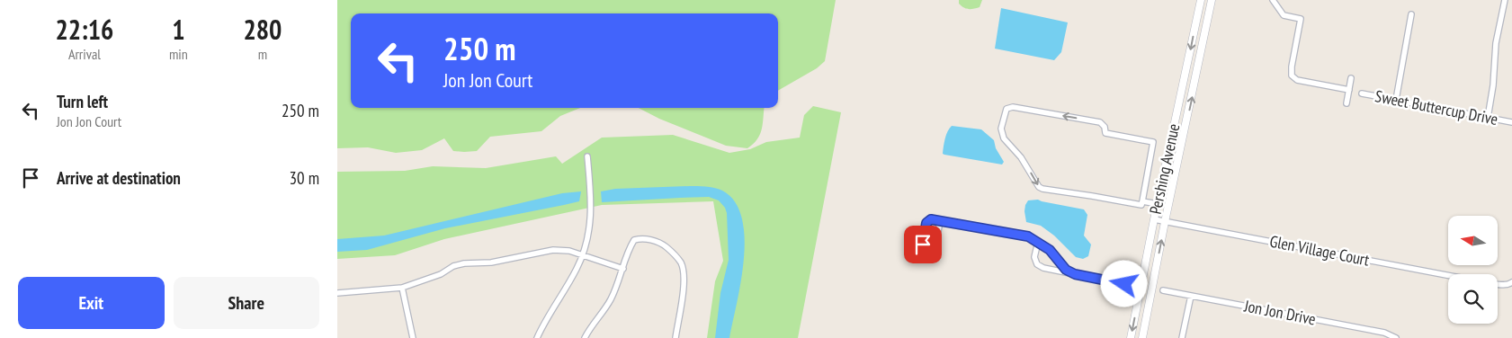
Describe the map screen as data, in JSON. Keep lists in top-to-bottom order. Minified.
{"streets":{"street":["Sweet Buttercup Drive","Pershing Avenue","Glen Village Court","Jon Jon Drive"]},"crossings":[["Pershing Avenue","Glen Village Court"]],"north":"left","page":{"eta":["22:16","Arrival","1","min","280","m"],"turn":["250 m","Jon Jon Court"],"list":[{"name":"Turn left","note":"Jon Jon Court","value":"250 m"},{"name":"Arrive at destination","value":"30 m"}],"buttons":["Exit","Share"]}}
